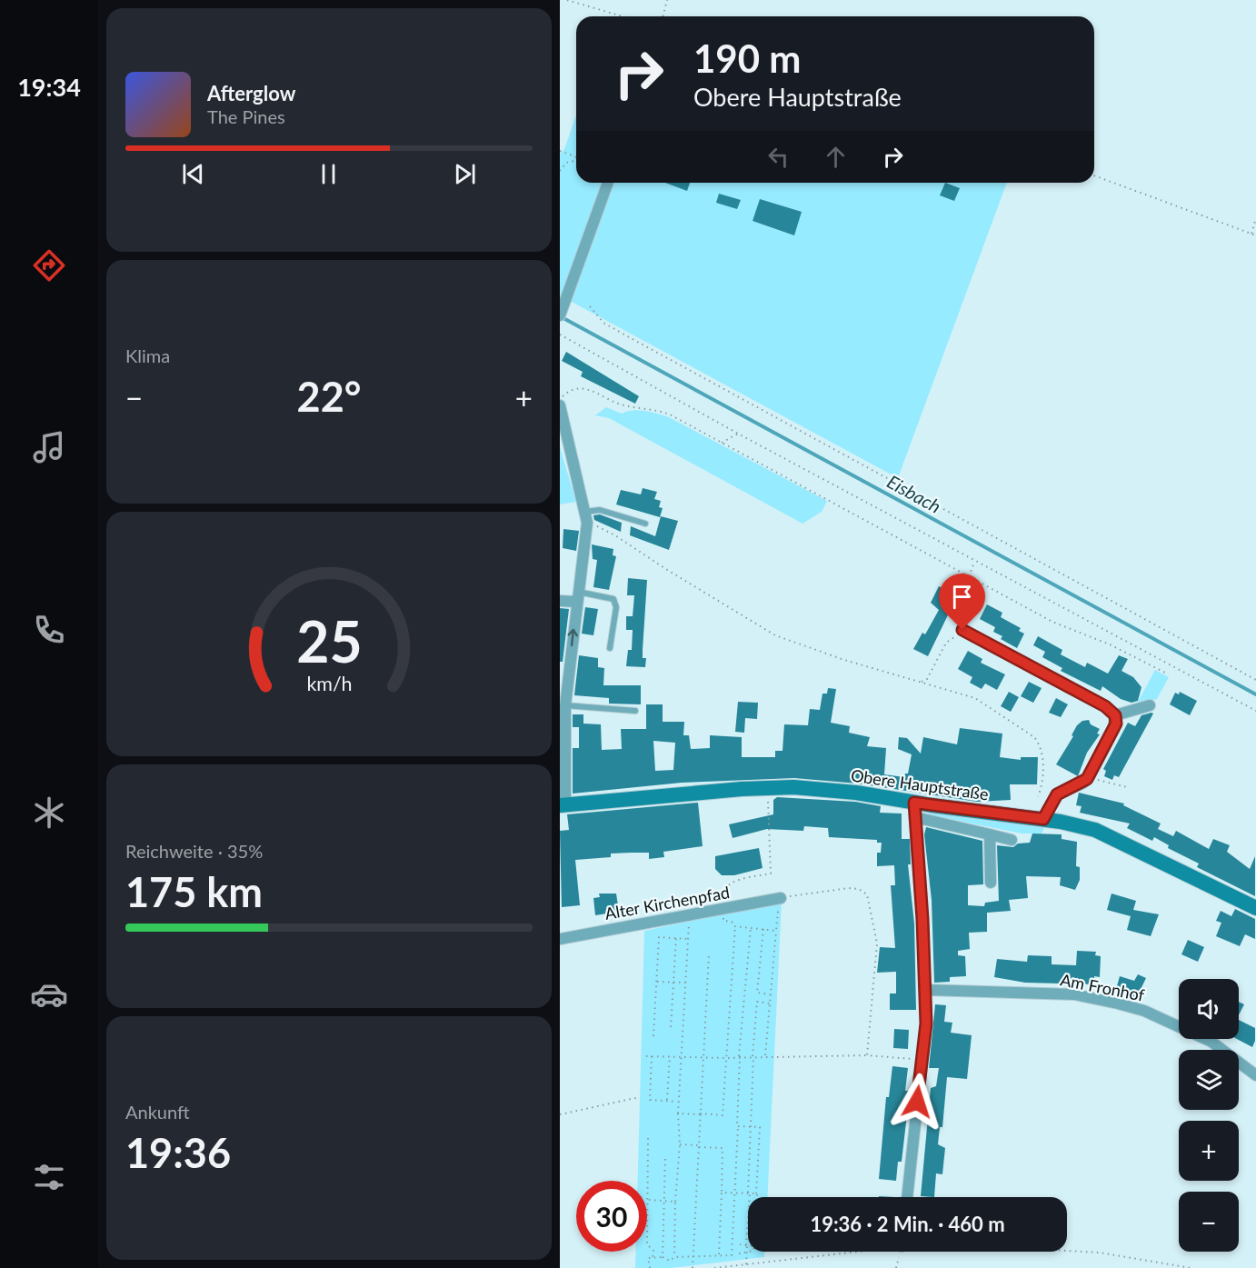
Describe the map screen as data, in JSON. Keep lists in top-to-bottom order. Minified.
{"streets":{"main road":["Obere Hauptstraße"],"street":["Alter Kirchenpfad","Am Fronhof"]},"water":["Eisbach"],"page":{"tabs":"19:34","turn":["190 m","Obere Hauptstraße"],"song":["Afterglow","The Pines"],"tile":["Klima",["Reichweite · 35%","175 km"],["Ankunft","19:36"]],"heat":["−","22°","+"],"map_buttons":["+","−"],"limit":"30","trip":"19:36 · 2 Min. · 460 m","gauge":["25","km/h"]}}
